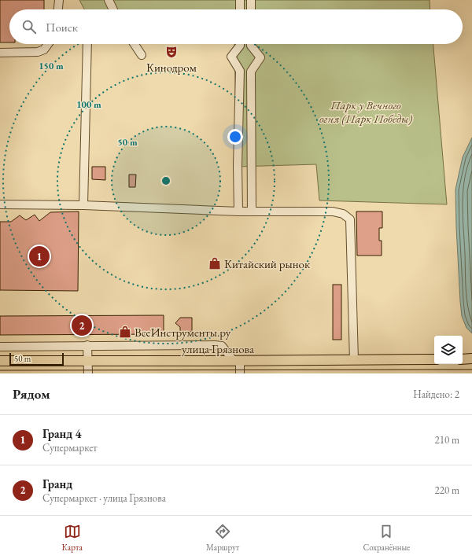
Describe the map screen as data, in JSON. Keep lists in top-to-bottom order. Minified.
{"streets":{"main road":["улица Грязнова"]},"parks":["Парк у Вечного огня (Парк Победы)"],"places":{"theatre":["Кинодром"],"shop":["Китайский рынок","ВсеИнструменты.ру"]},"scale_bar":"50 m","page":{"search":"Поиск","pins":["1","2"],"scale":"50 m","heading":["Рядом","Найдено: 2"],"list":[{"mark":"1","name":"Гранд 4","note":"Супермаркет","value":"210 m"},{"mark":"2","name":"Гранд","note":"Супермаркет · улица Грязнова","value":"220 m"}],"nav":["Карта","Маршрут","Сохранённые"]},"rings":["150 m","100 m","50 m"]}
